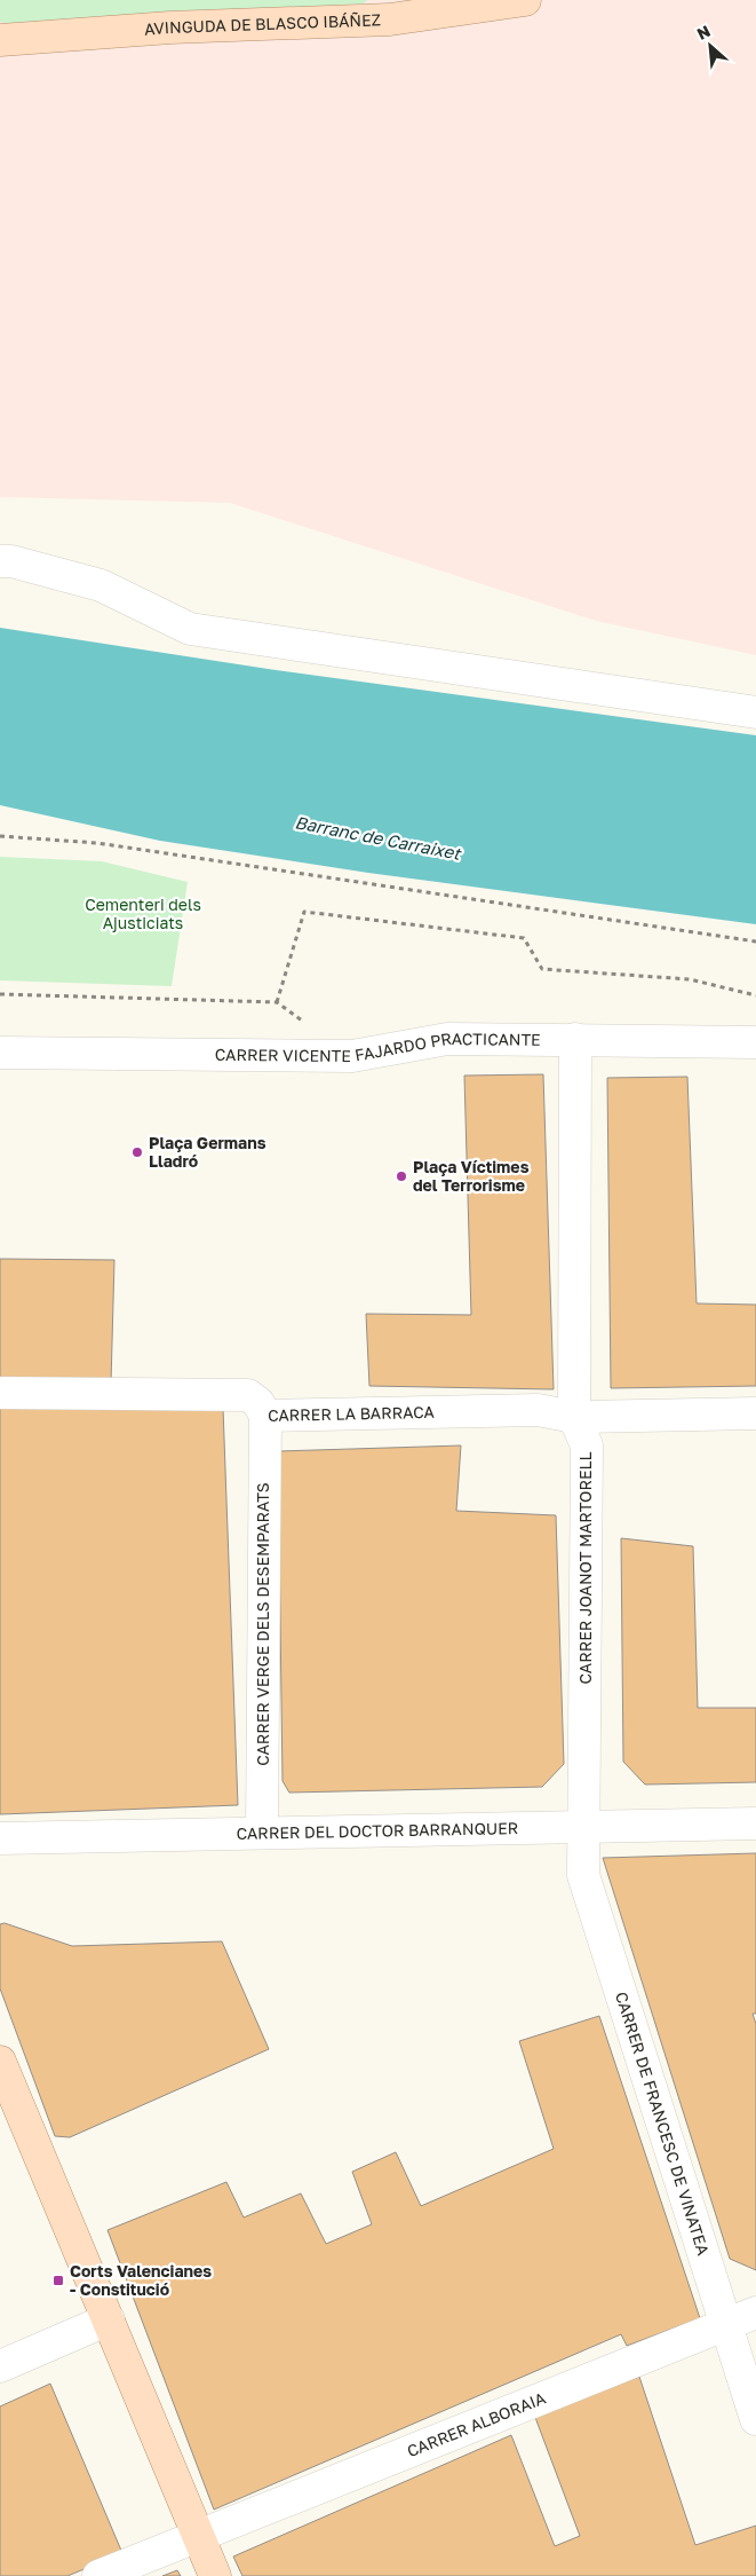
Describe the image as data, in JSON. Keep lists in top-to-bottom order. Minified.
{"streets":{"main road":["AVINGUDA DE BLASCO IBÁÑEZ"],"street":["CARRER VICENTE FAJARDO PRACTICANTE","CARRER LA BARRACA","CARRER JOANOT MARTORELL","CARRER VERGE DELS DESEMPARATS","CARRER DEL DOCTOR BARRANQUER","CARRER DE FRANCESC DE VINATEA","CARRER ALBORAIA"]},"crossings":[["CARRER VICENTE FAJARDO PRACTICANTE","CARRER JOANOT MARTORELL"],["CARRER LA BARRACA","CARRER JOANOT MARTORELL"],["CARRER LA BARRACA","CARRER VERGE DELS DESEMPARATS"],["CARRER JOANOT MARTORELL","CARRER DEL DOCTOR BARRANQUER"],["CARRER JOANOT MARTORELL","CARRER DE FRANCESC DE VINATEA"],["CARRER VERGE DELS DESEMPARATS","CARRER DEL DOCTOR BARRANQUER"],["CARRER DEL DOCTOR BARRANQUER","CARRER DE FRANCESC DE VINATEA"],["CARRER DE FRANCESC DE VINATEA","CARRER ALBORAIA"]],"water":["Barranc de Carraixet"],"parks":["Cementeri dels Ajusticiats"],"places":{"other":["Plaça Germans Lladró","Plaça Víctimes del Terrorisme"],"transit":["Corts Valencianes - Constitució"]},"north":"top left"}
